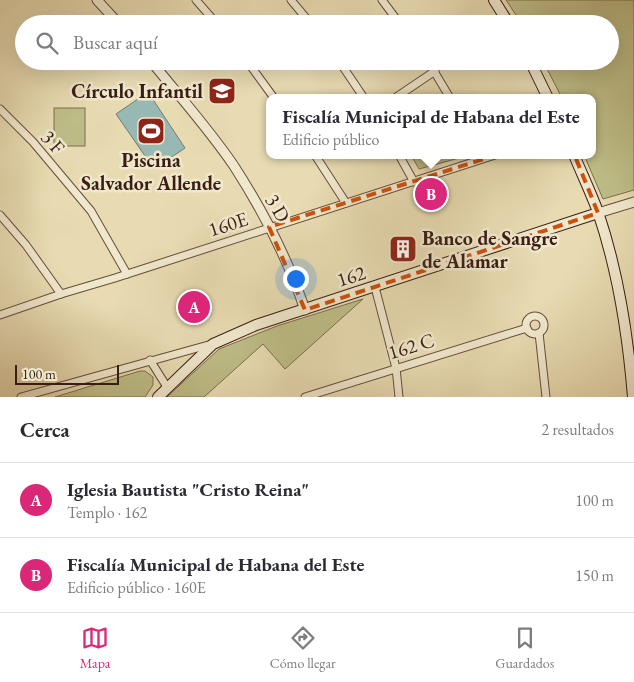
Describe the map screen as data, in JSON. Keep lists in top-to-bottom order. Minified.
{"streets":{"main road":["162"],"street":["3 F","3 D","160E","162 C"]},"crossings":[["3 F","160E"],["3 D","160E"],["3 D","162"]],"places":{"school or university":["Círculo Infantil"],"sports":["Piscina Salvador Allende"],"building":["Banco de Sangre de Alamar"]},"scale_bar":"100 m","page":{"search":"Buscar aquí","popup":["Fiscalía Municipal de Habana del Este","Edificio público"],"pins":["B","A"],"scale":"100 m","heading":["Cerca","2 resultados"],"list":[{"mark":"A","name":"Iglesia Bautista \"Cristo Reina\"","note":"Templo · 162","value":"100 m"},{"mark":"B","name":"Fiscalía Municipal de Habana del Este","note":"Edificio público · 160E","value":"150 m"}],"nav":["Mapa","Cómo llegar","Guardados"]}}
